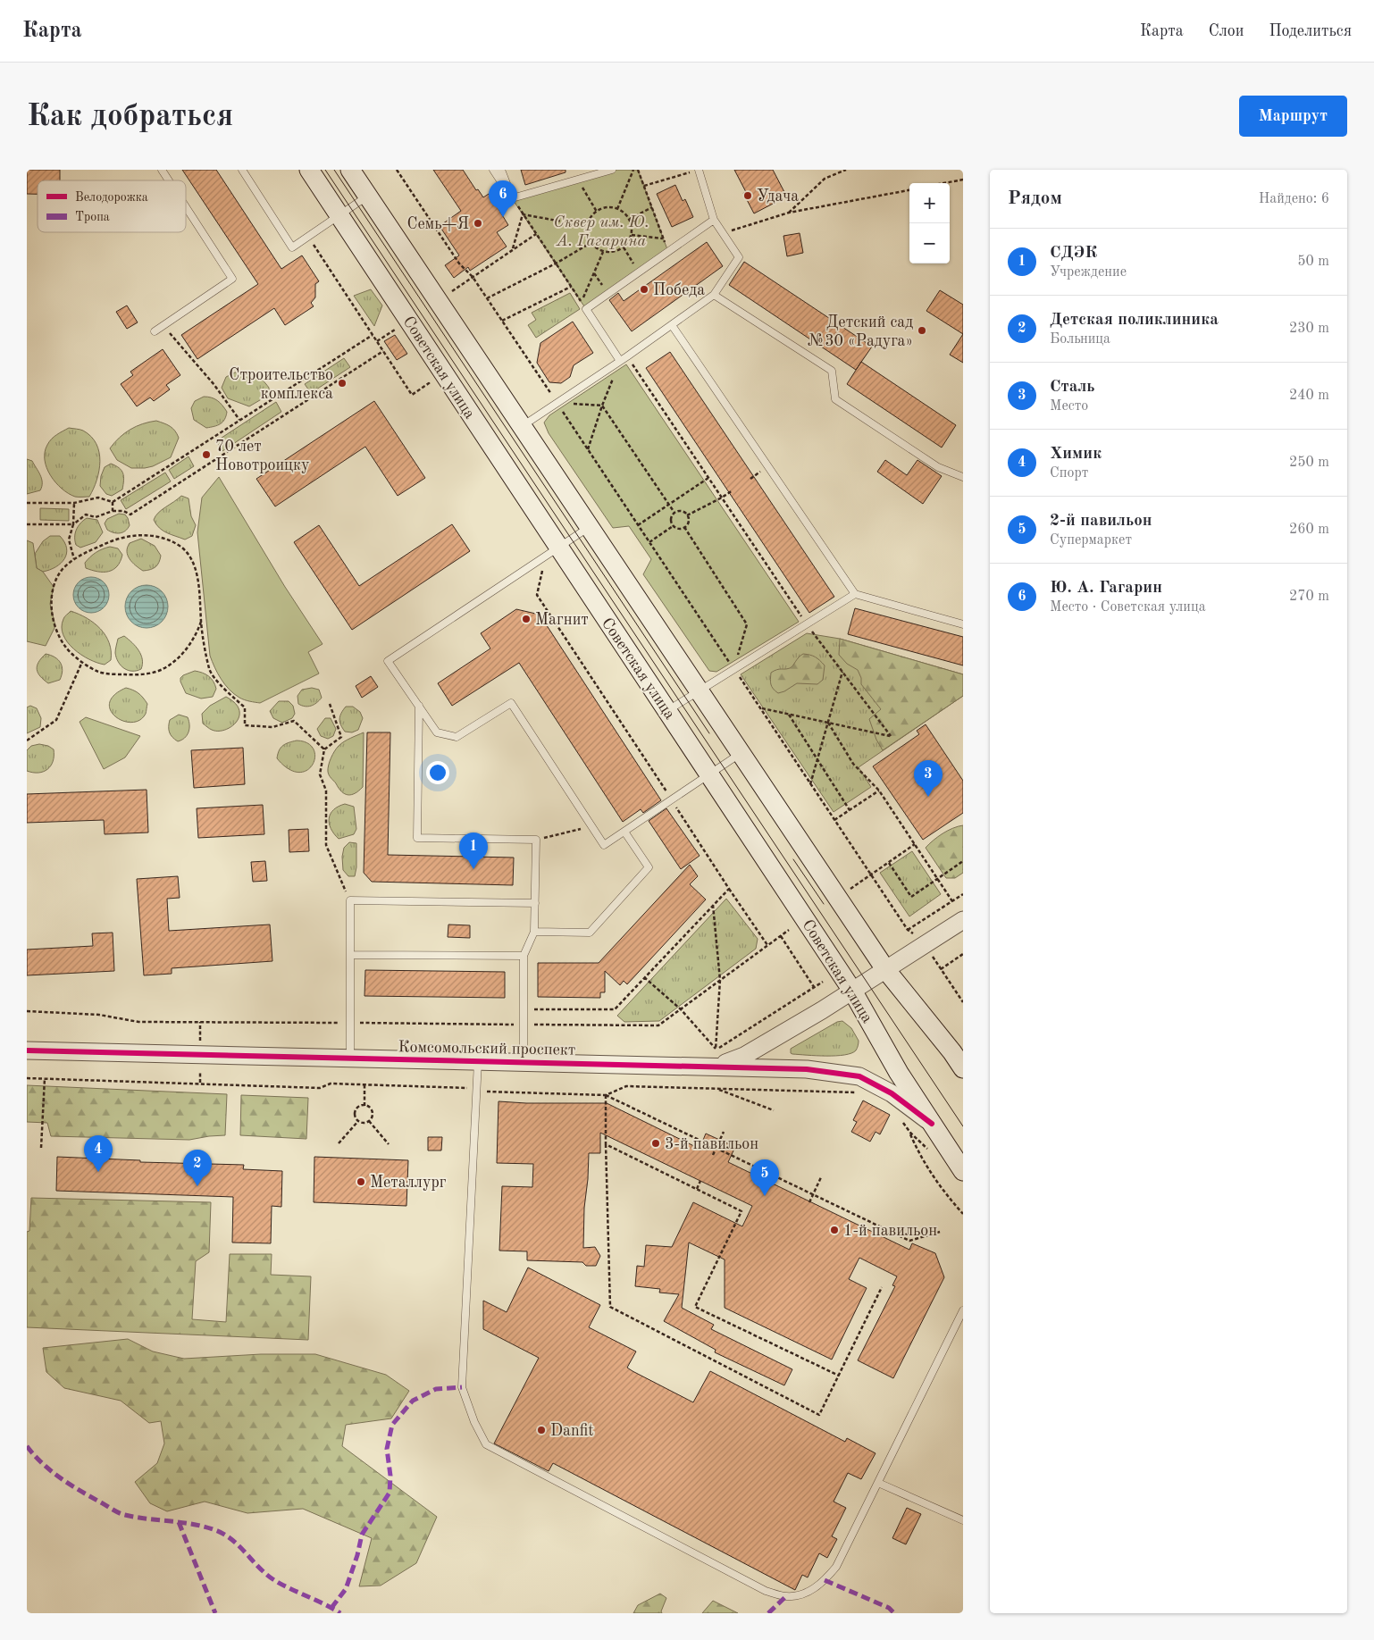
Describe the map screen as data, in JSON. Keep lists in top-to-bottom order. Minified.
{"streets":{"main road":["Советская улица"],"street":["Комсомольский проспект"]},"crossings":[["Советская улица","Комсомольский проспект"]],"parks":["Сквер им. Ю. А. Гагарина"],"places":["Удача","Семь+Я","Победа","Детский сад №30 «Радуга»","Строительство комплекса","70 лет Новотроицку","Магнит","3-й павильон","Металлург","1-й павильон","Danfit"],"legend":["Велодорожка","Тропа"],"page":{"header":"Карта","nav":["Карта","Слои","Поделиться"],"buttons":"Маршрут","title":"Как добраться","heading":["Рядом","Найдено: 6"],"pins":["6","3","1","4","2","5"],"map_buttons":["+","−"],"list":[{"mark":"1","name":"СДЭК","note":"Учреждение","value":"50 m"},{"mark":"2","name":"Детская поликлиника","note":"Больница","value":"230 m"},{"mark":"3","name":"Сталь","note":"Место","value":"240 m"},{"mark":"4","name":"Химик","note":"Спорт","value":"250 m"},{"mark":"5","name":"2-й павильон","note":"Супермаркет","value":"260 m"},{"mark":"6","name":"Ю. А. Гагарин","note":"Место · Советская улица","value":"270 m"}]}}
